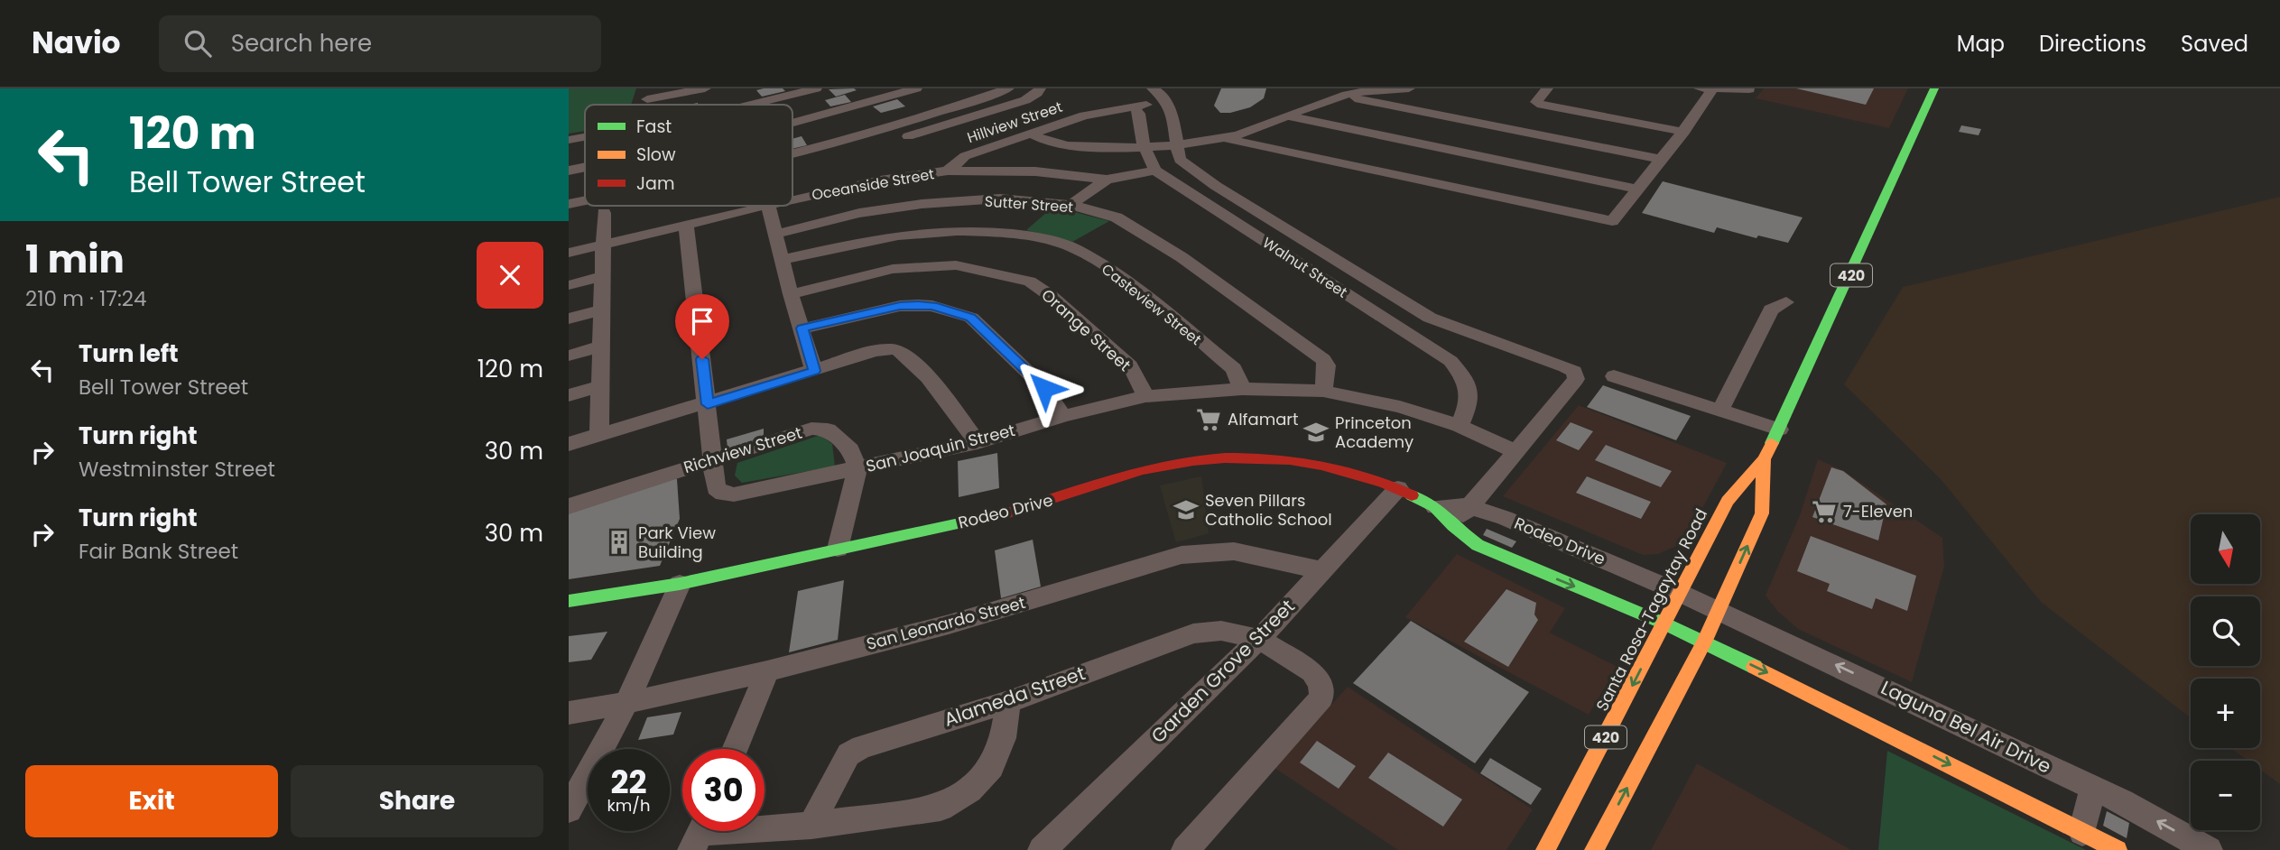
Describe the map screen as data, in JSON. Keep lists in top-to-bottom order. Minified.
{"streets":{"main road":["420","Rodeo Drive","Santa Rosa-Tagaytay Road"],"street":["Hillview Street","Oceanside Street","Sutter Street","Walnut Street","Casteview Street","Orange Street","San Joaquin Street","Richview Street","San Leonardo Street","Garden Grove Street","Alameda Street","Laguna Bel Air Drive"]},"crossings":[["Hillview Street","Oceanside Street"],["Sutter Street","San Joaquin Street"],["Walnut Street","San Joaquin Street"],["Casteview Street","San Joaquin Street"],["Orange Street","San Joaquin Street"],["San Joaquin Street","Richview Street"],["Rodeo Drive","Santa Rosa-Tagaytay Road"],["Rodeo Drive","Garden Grove Street"],["Rodeo Drive","Laguna Bel Air Drive"],["Santa Rosa-Tagaytay Road","Laguna Bel Air Drive"],["San Leonardo Street","Garden Grove Street"],["Garden Grove Street","Alameda Street"]],"one_way":["Laguna Bel Air Drive"],"places":{"supermarket":["Alfamart","7-Eleven"],"school or university":["Princeton Academy","Seven Pillars Catholic School"],"building":["Park View Building"]},"legend":["Fast","Slow","Jam"],"north":"bottom","page":{"header":"Navio","search":"Search here","nav":["Map","Directions","Saved"],"turn":["120 m","Bell Tower Street"],"heading":["1 min","210 m · 17:24"],"list":[{"name":"Turn left","note":"Bell Tower Street","value":"120 m"},{"name":"Turn right","note":"Westminster Street","value":"30 m"},{"name":"Turn right","note":"Fair Bank Street","value":"30 m"}],"map_buttons":["+","−"],"speed":"22 km/h","limit":"30","buttons":["Exit","Share"]}}
